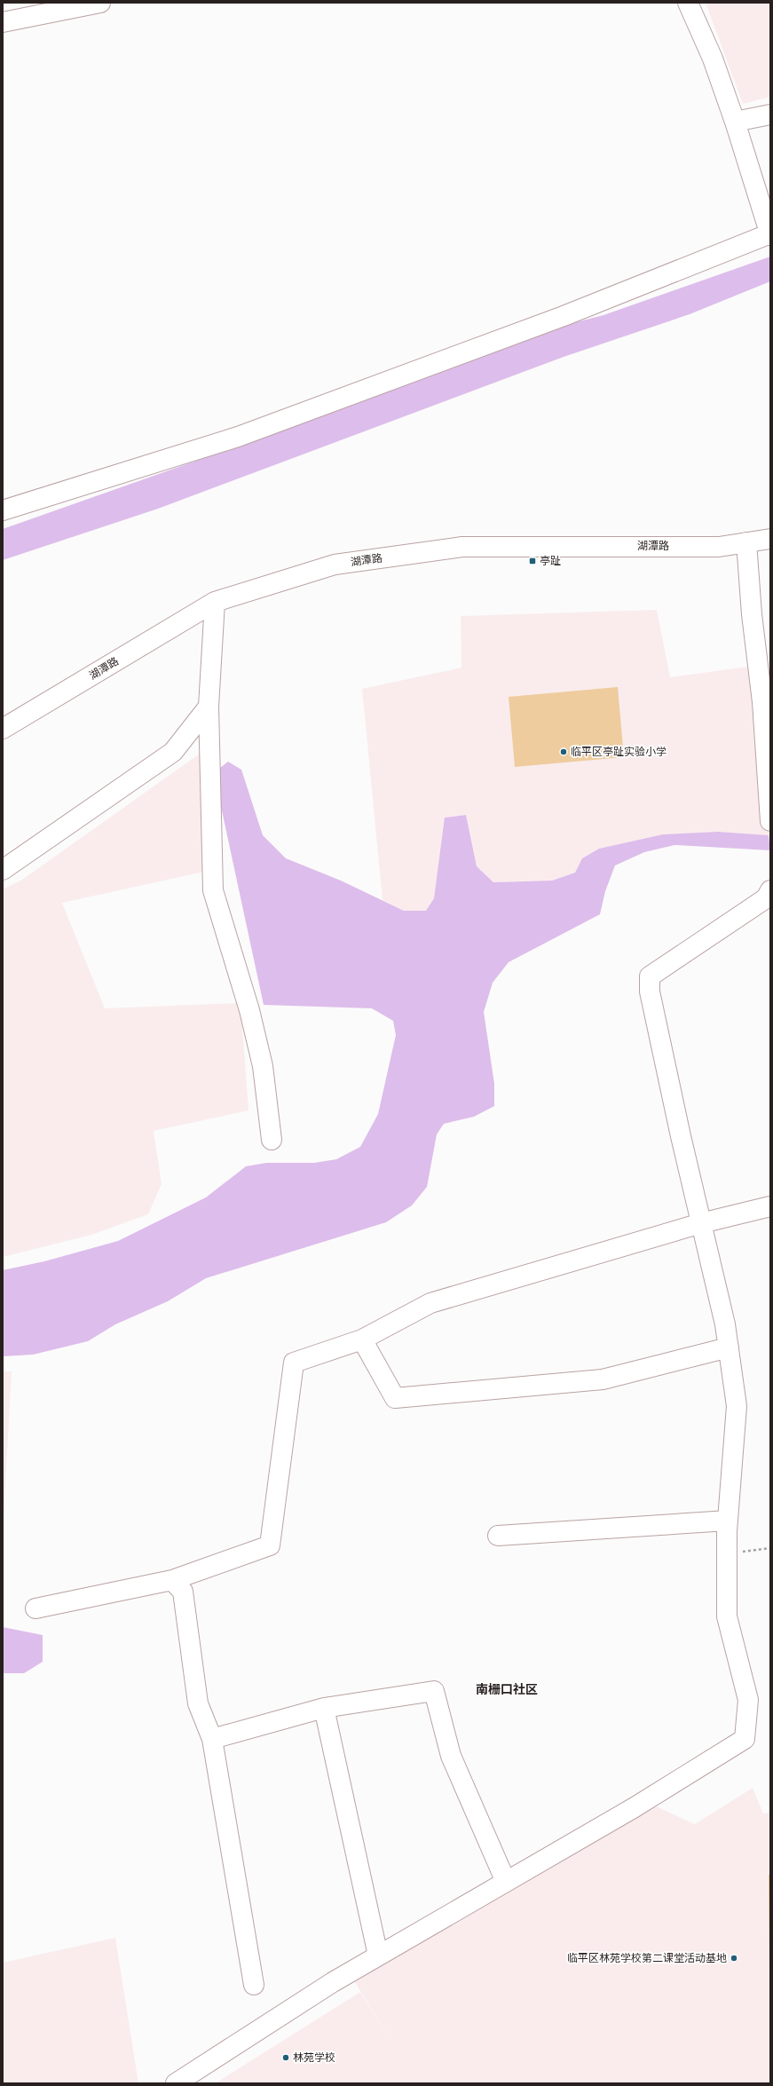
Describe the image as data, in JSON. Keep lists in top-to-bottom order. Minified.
{"streets":{"street":["湖潭路"]},"districts":["南栅口社区"],"places":{"transit":["亭趾"],"other":["临平区亭趾实验小学","临平区林苑学校第二课堂活动基地","林苑学校"]}}
